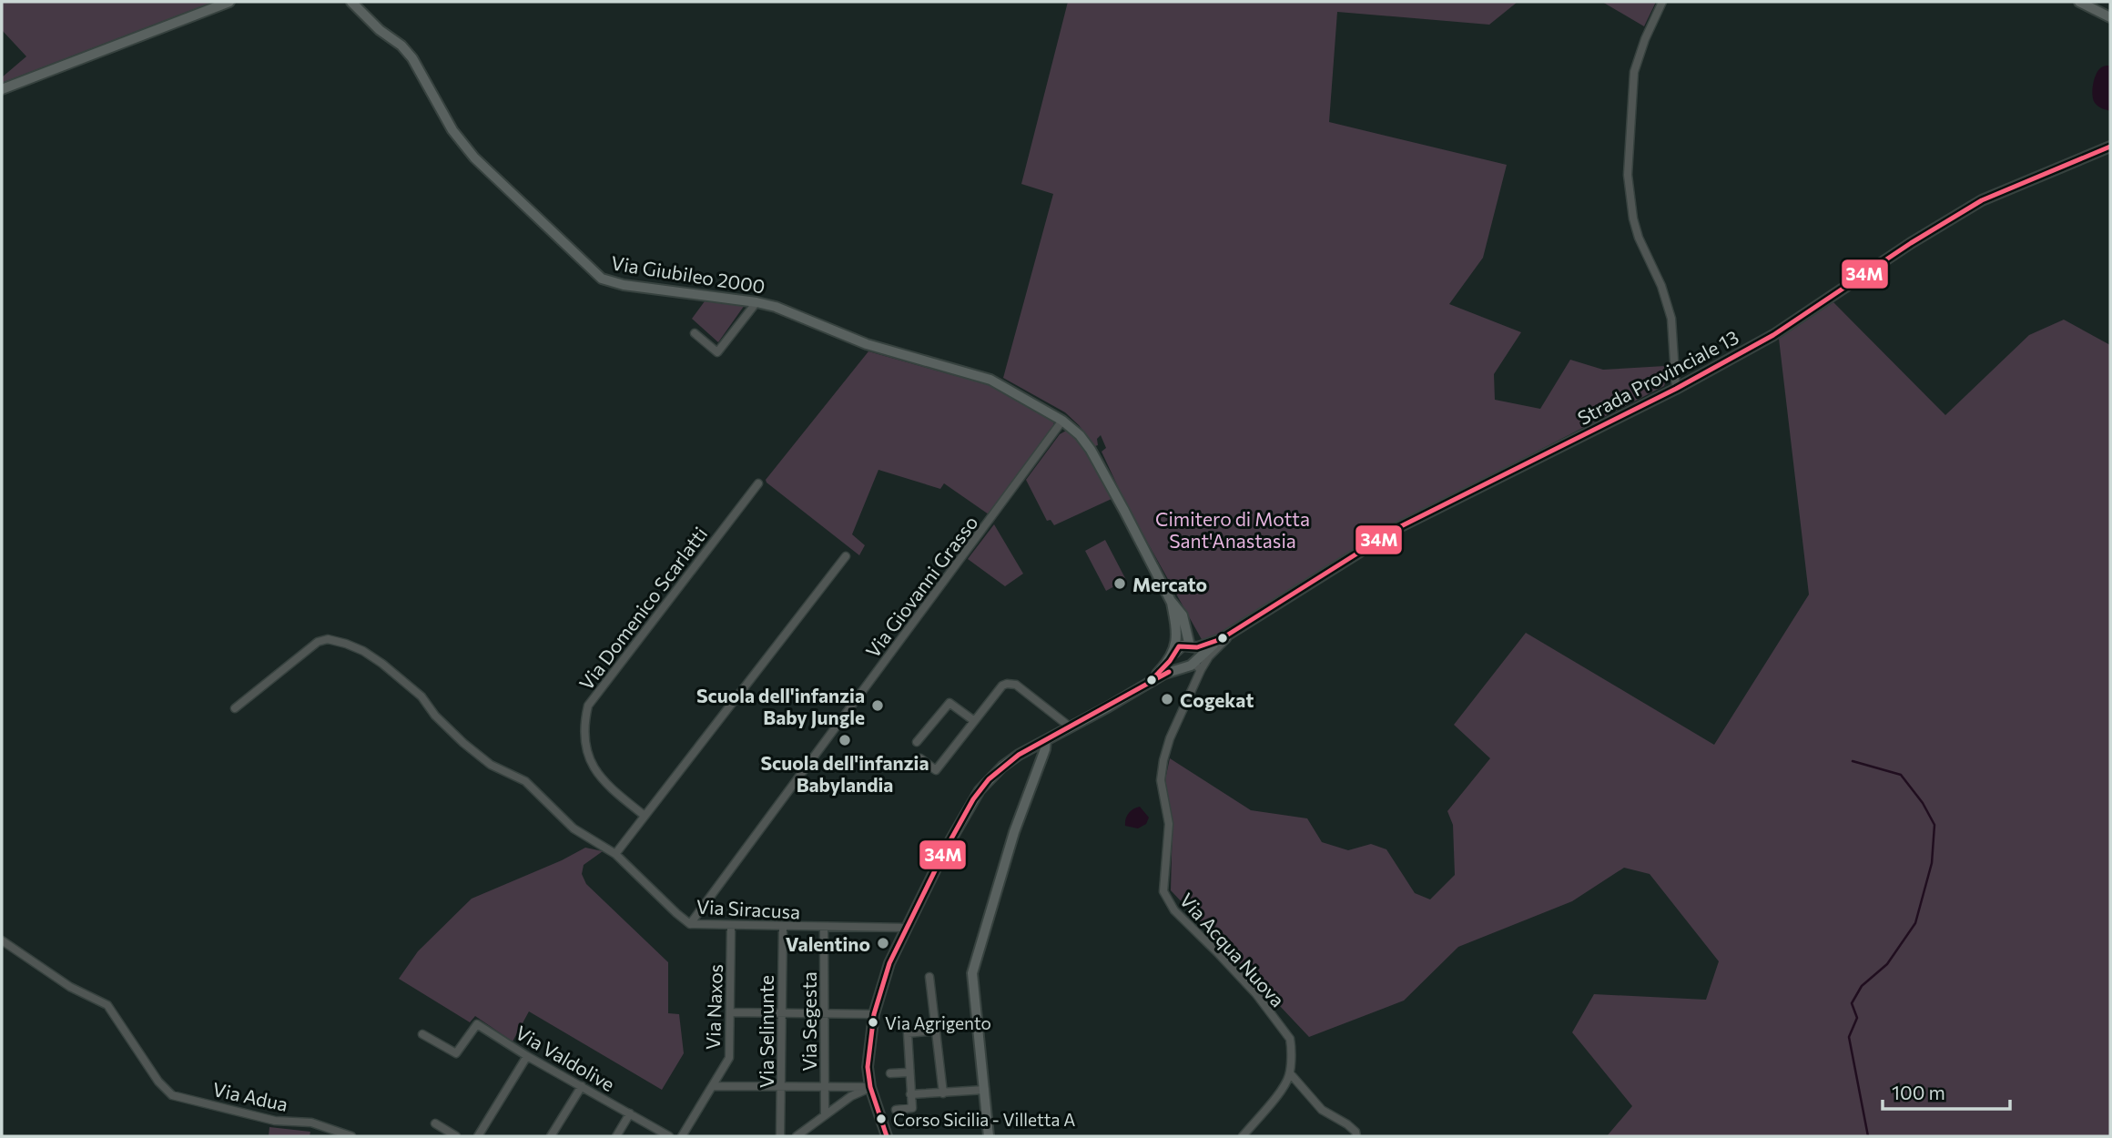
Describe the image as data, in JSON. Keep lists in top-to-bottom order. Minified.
{"streets":{"main road":["Via Giubileo 2000","Strada Provinciale 13"],"street":["Via Giovanni Grasso","Via Domenico Scarlatti","Via Siracusa","Via Acqua Nuova","Via Naxos","Via Segesta","Via Selinunte","Via Valdolive","Via Adua"]},"crossings":[["Via Giubileo 2000","Via Giovanni Grasso"],["Via Giubileo 2000","Via Acqua Nuova"],["Strada Provinciale 13","Via Acqua Nuova"],["Via Giovanni Grasso","Via Siracusa"],["Via Siracusa","Via Naxos"],["Via Siracusa","Via Segesta"],["Via Siracusa","Via Selinunte"]],"parks":["Cimitero di Motta Sant'Anastasia"],"places":["Mercato","Cogekat","Scuola dell'infanzia Baby Jungle","Scuola dell'infanzia Babylandia","Valentino","Via Agrigento","Corso Sicilia - Villetta A"],"lines":["transit line 34M"],"scale_bar":"100 m"}
